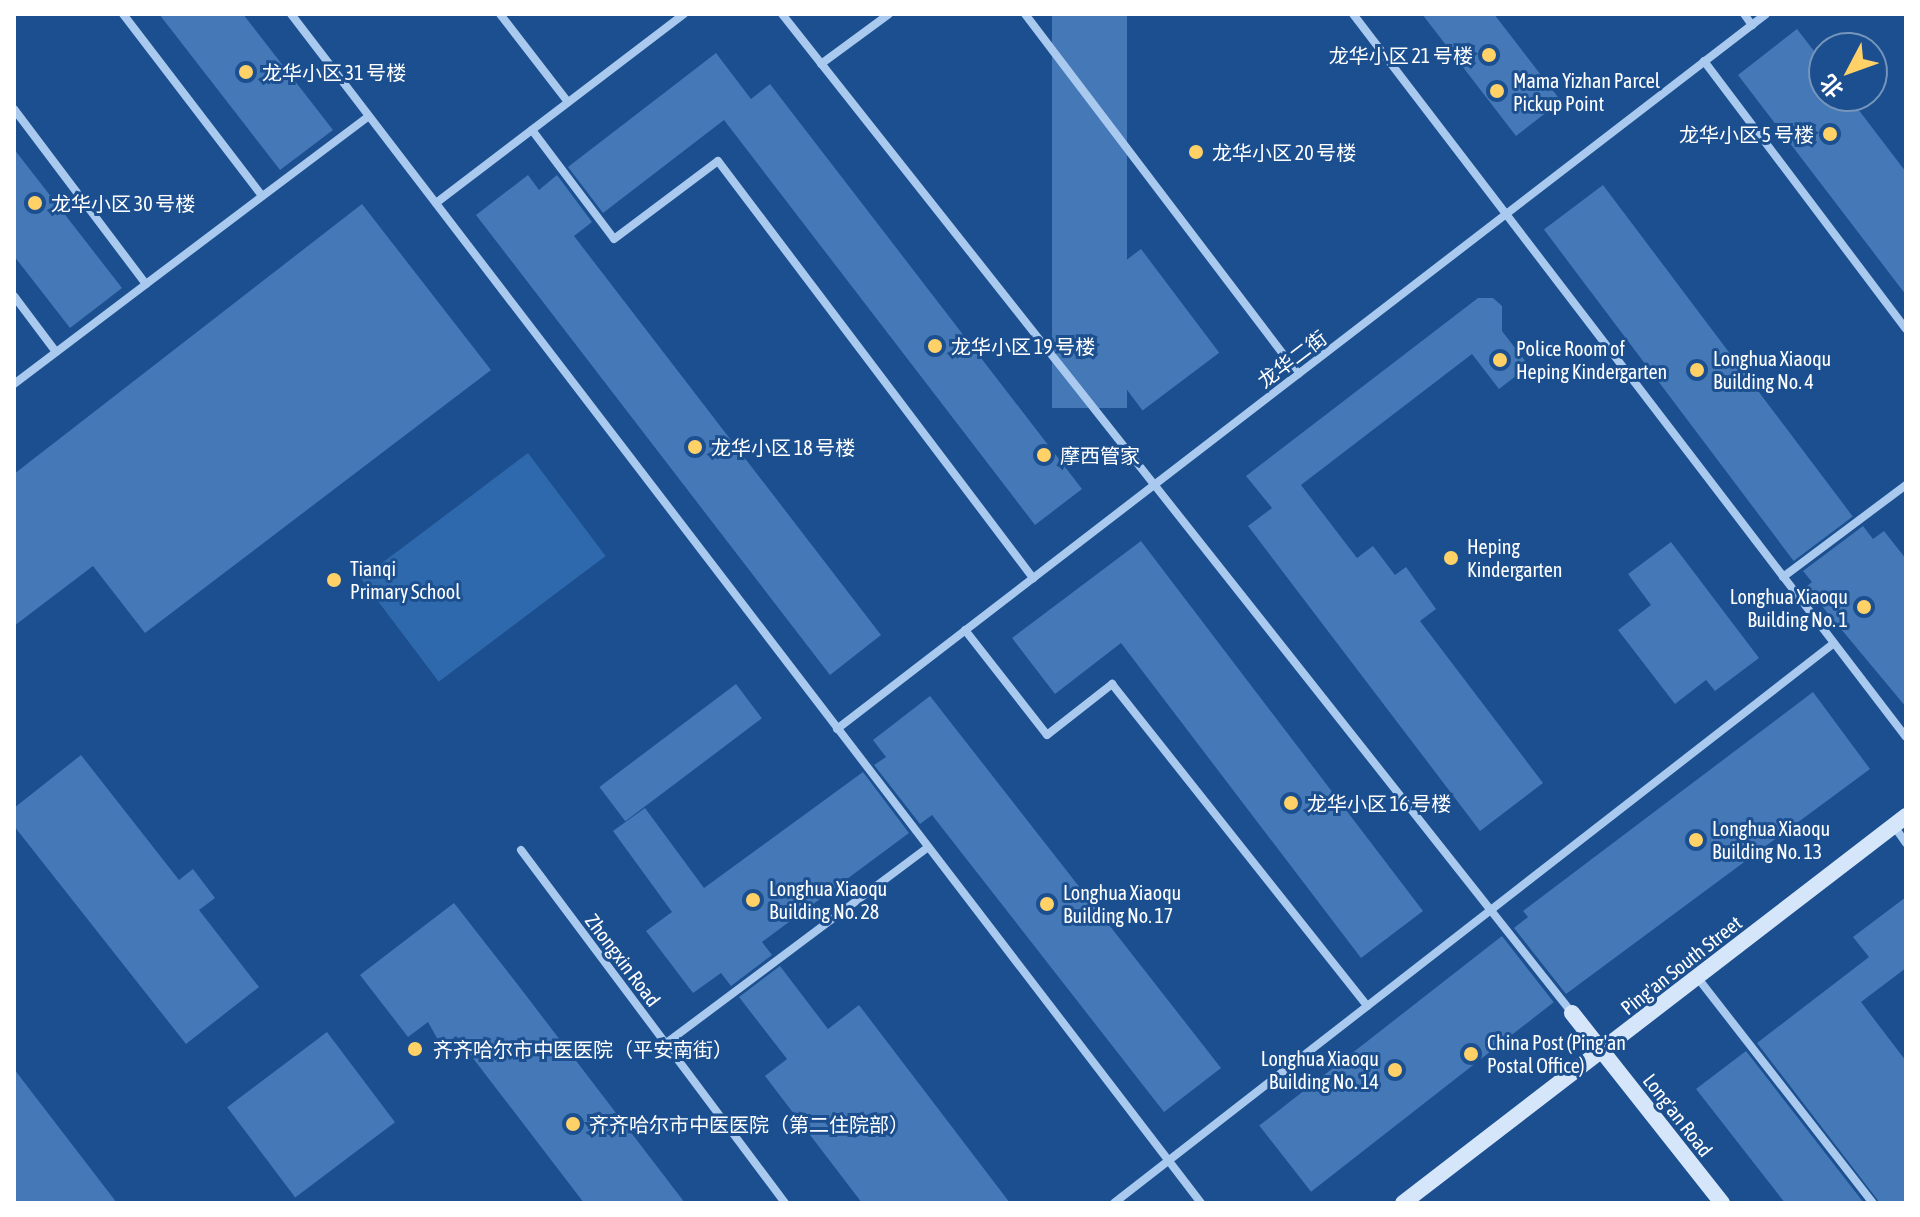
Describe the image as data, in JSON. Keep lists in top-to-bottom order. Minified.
{"streets":{"street":["龙华二街","Zhongxin Road","Ping'an South Street","Long'an Road"]},"crossings":[["Ping'an South Street","Long'an Road"]],"places":["龙华小区 21 号楼","龙华小区 31 号楼","Mama Yizhan Parcel Pickup Point","龙华小区 5 号楼","龙华小区 20 号楼","龙华小区 30 号楼","龙华小区 19 号楼","Police Room of Heping Kindergarten","Longhua Xiaoqu Building No. 4","龙华小区 18 号楼","摩西管家","Heping Kindergarten","Tianqi Primary School","Longhua Xiaoqu Building No. 1","龙华小区 16 号楼","Longhua Xiaoqu Building No. 13","Longhua Xiaoqu Building No. 28","Longhua Xiaoqu Building No. 17","齐齐哈尔市中医医院（平安南街）","China Post (Ping'an Postal Office)","Longhua Xiaoqu Building No. 14","齐齐哈尔市中医医院（第二住院部）"],"north":"bottom left"}
